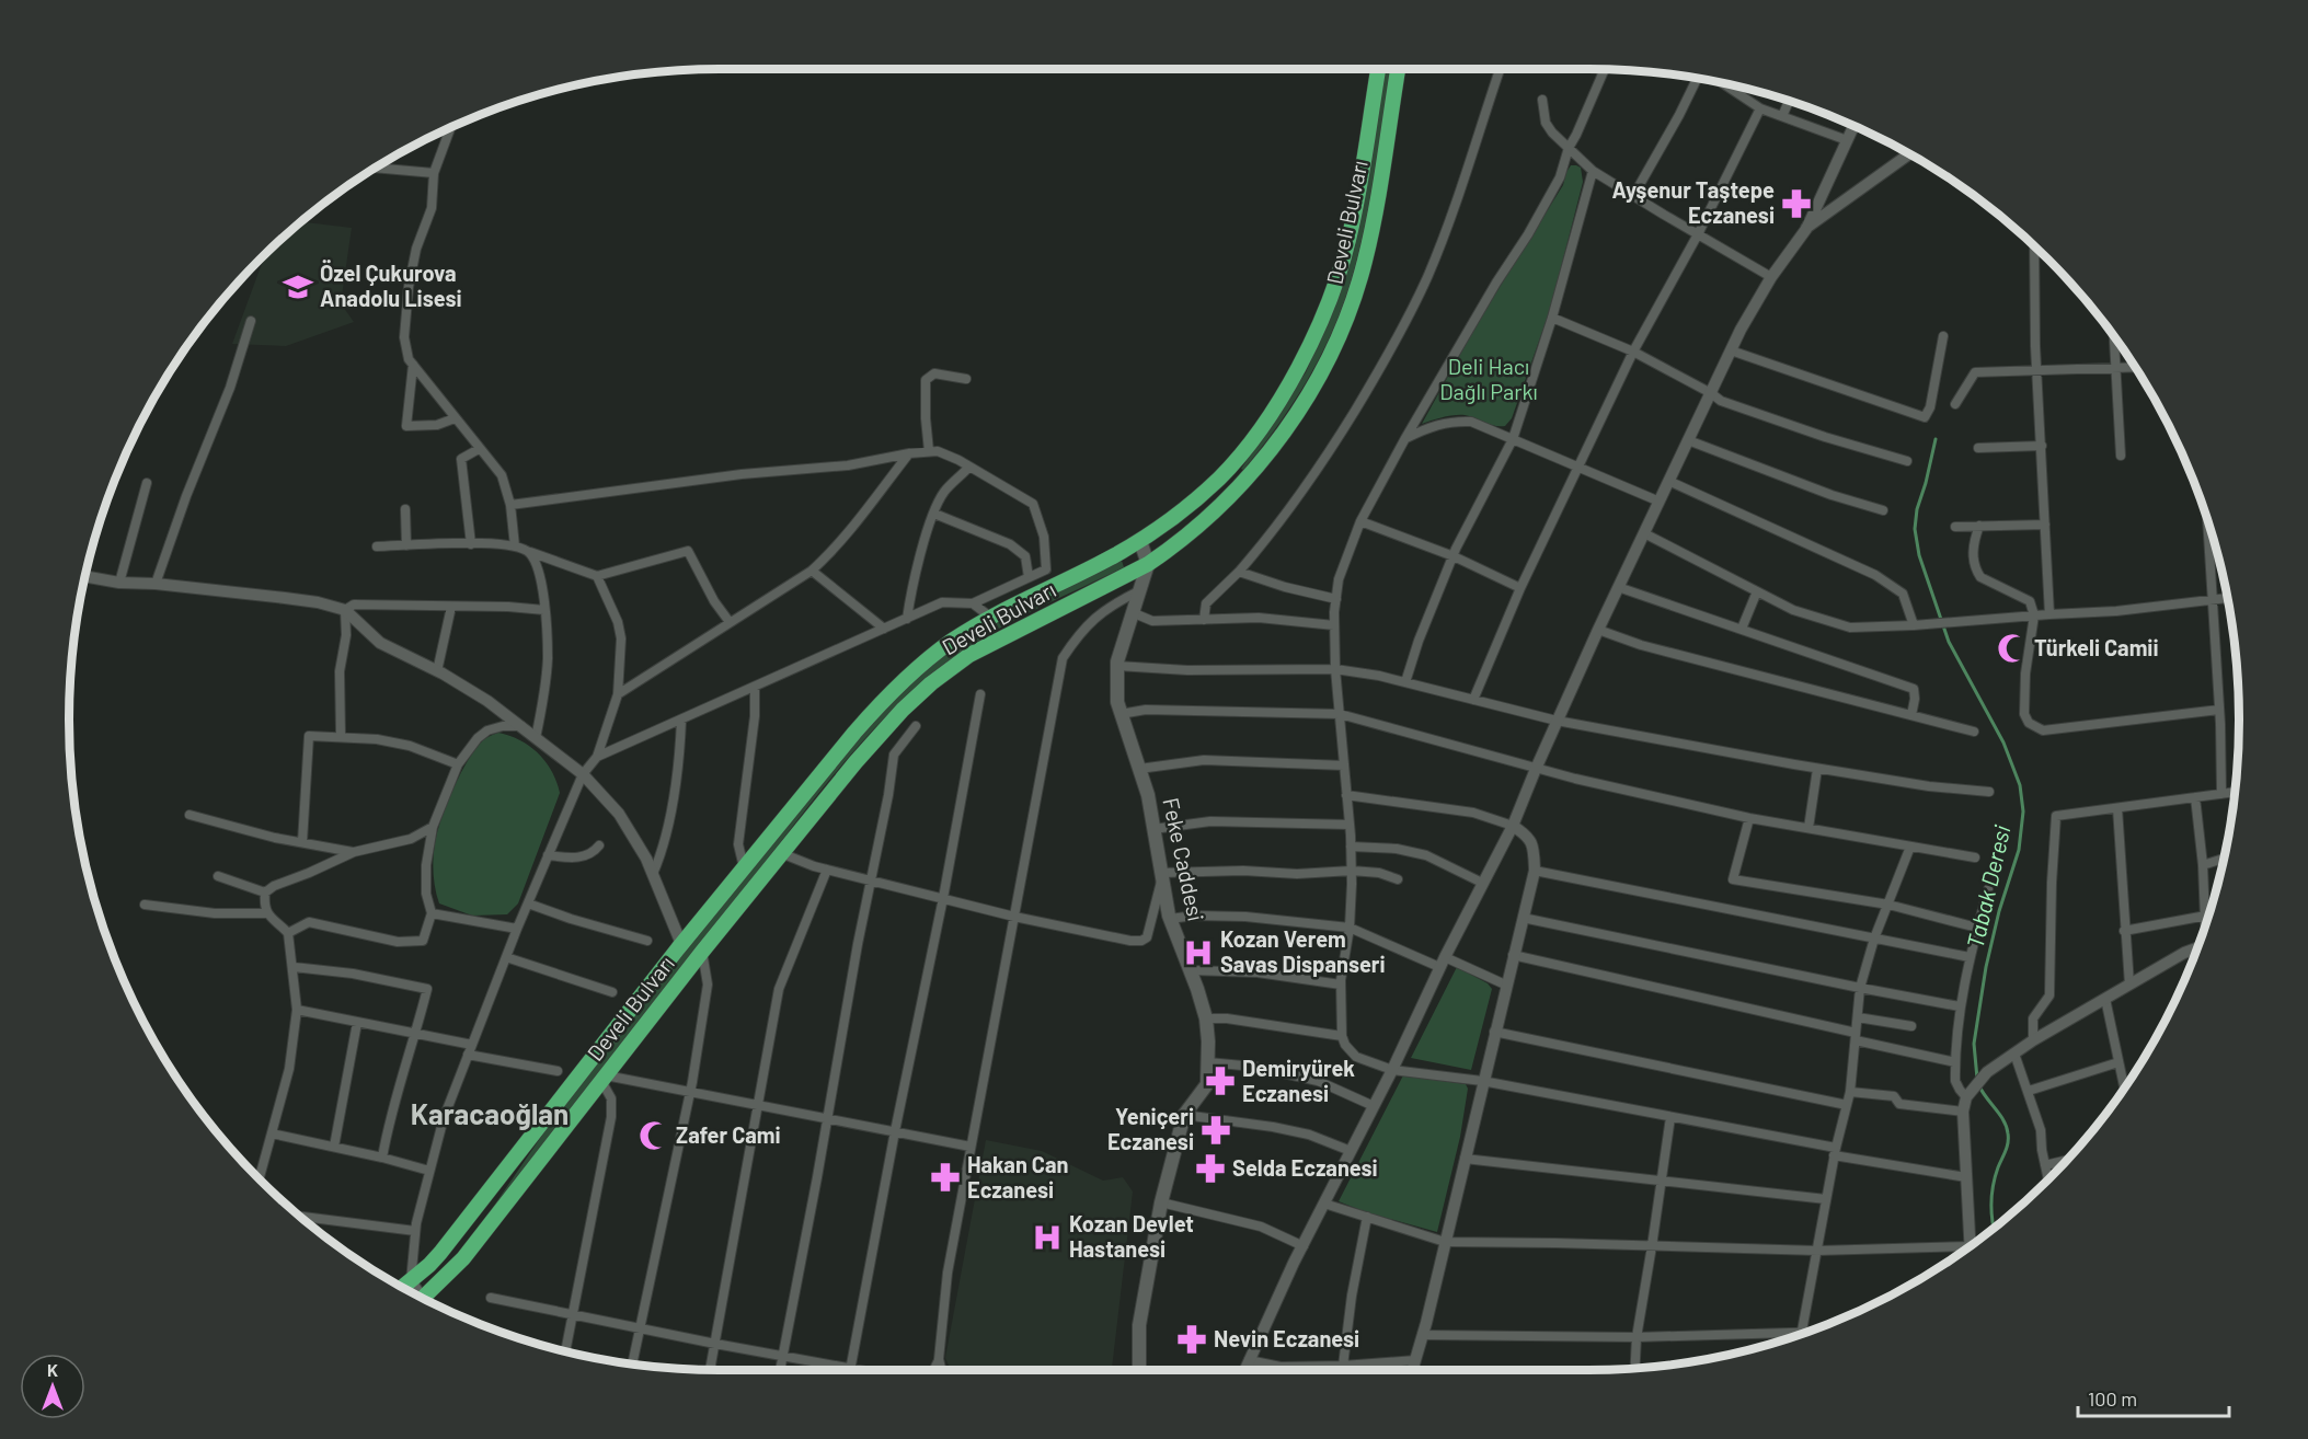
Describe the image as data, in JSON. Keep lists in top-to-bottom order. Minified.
{"streets":{"highway":["Develi Bulvarı"],"main road":["Feke Caddesi"]},"crossings":[["Develi Bulvarı","Feke Caddesi"]],"districts":["Karacaoğlan"],"water":["Tabak Deresi"],"parks":["Deli Hacı Dağlı Parkı"],"places":{"pharmacy":["Ayşenur Taştepe Eczanesi","Demiryürek Eczanesi","Yeniçeri Eczanesi","Selda Eczanesi","Hakan Can Eczanesi","Nevin Eczanesi"],"school or university":["Özel Çukurova Anadolu Lisesi"],"mosque":["Türkeli Camii","Zafer Cami"],"hospital":["Kozan Verem Savas Dispanseri","Kozan Devlet Hastanesi"]},"scale_bar":"100 m","north":"top"}
